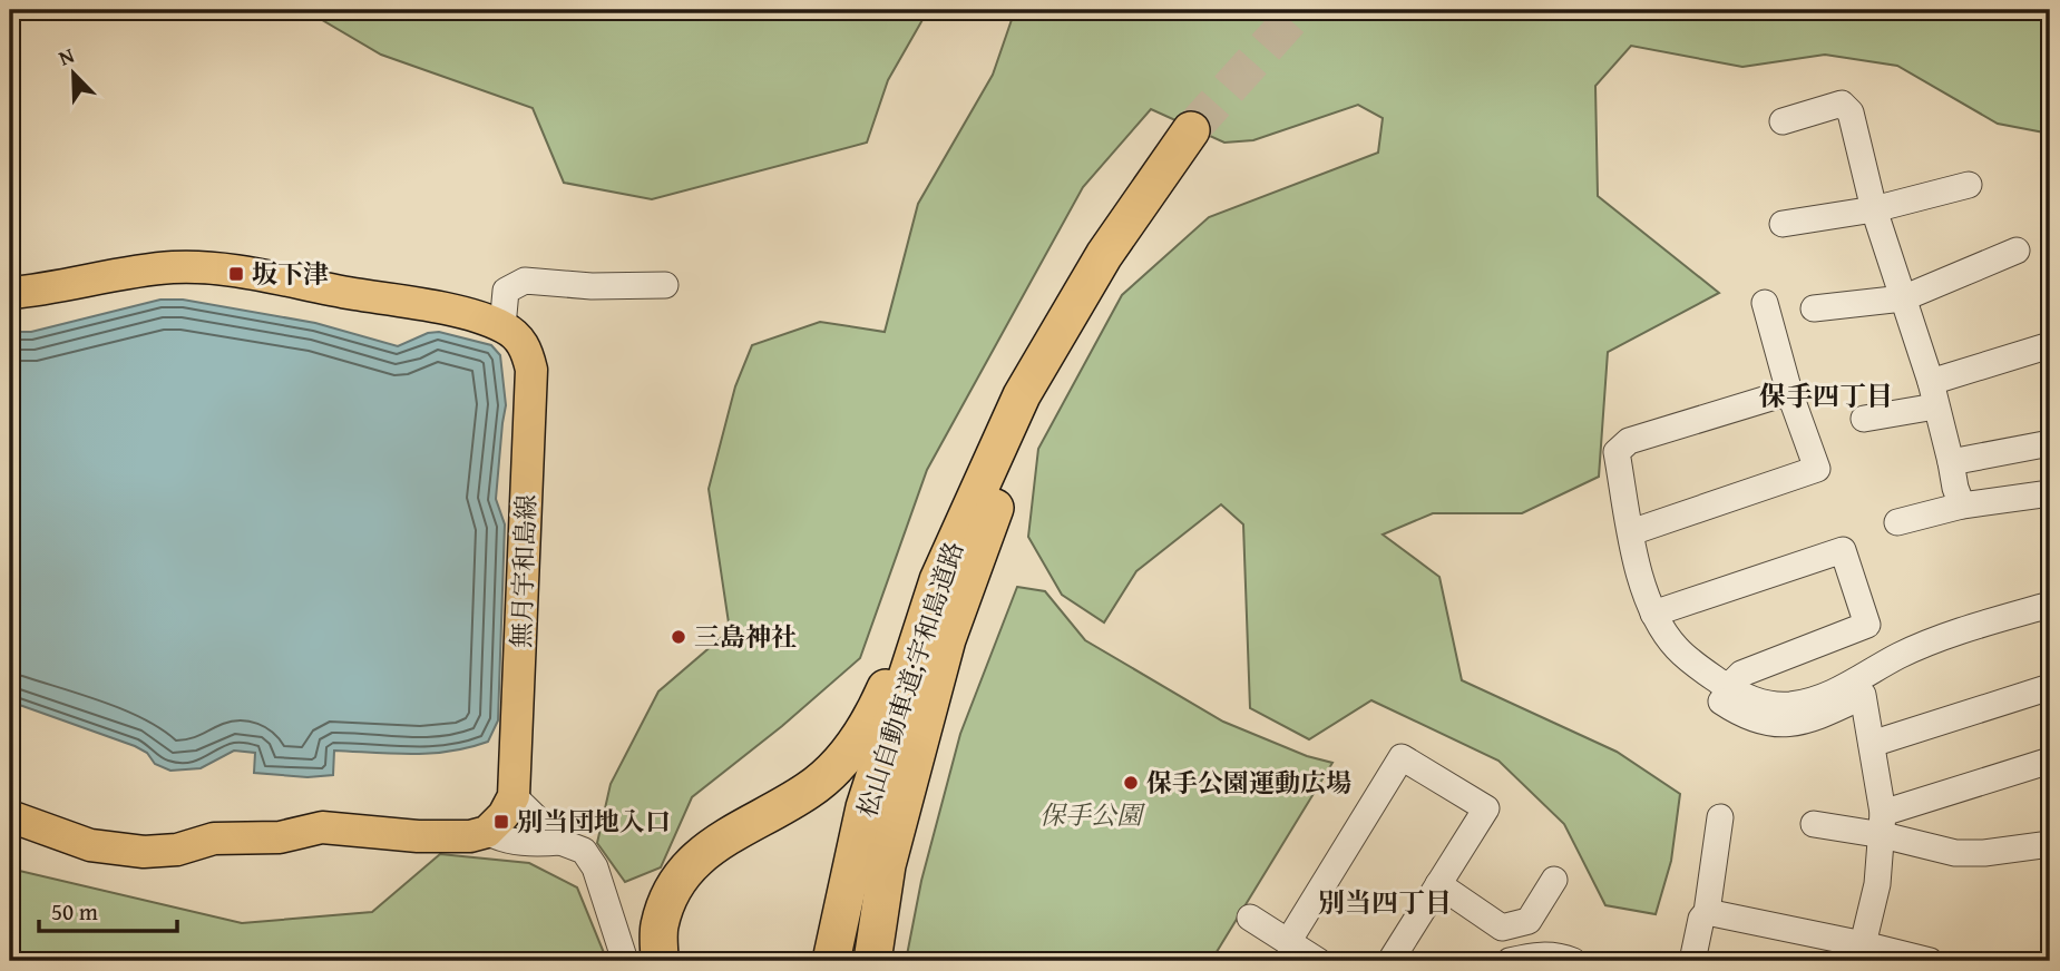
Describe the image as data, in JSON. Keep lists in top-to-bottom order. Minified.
{"streets":{"highway":["松山自動車道;宇和島道路"],"main road":["無月宇和島線"]},"districts":["保手四丁目","別当四丁目"],"parks":["保手公園"],"places":{"transit":["坂下津","別当団地入口"],"other":["三島神社","保手公園運動広場"]},"scale_bar":"50 m","north":"top left"}
